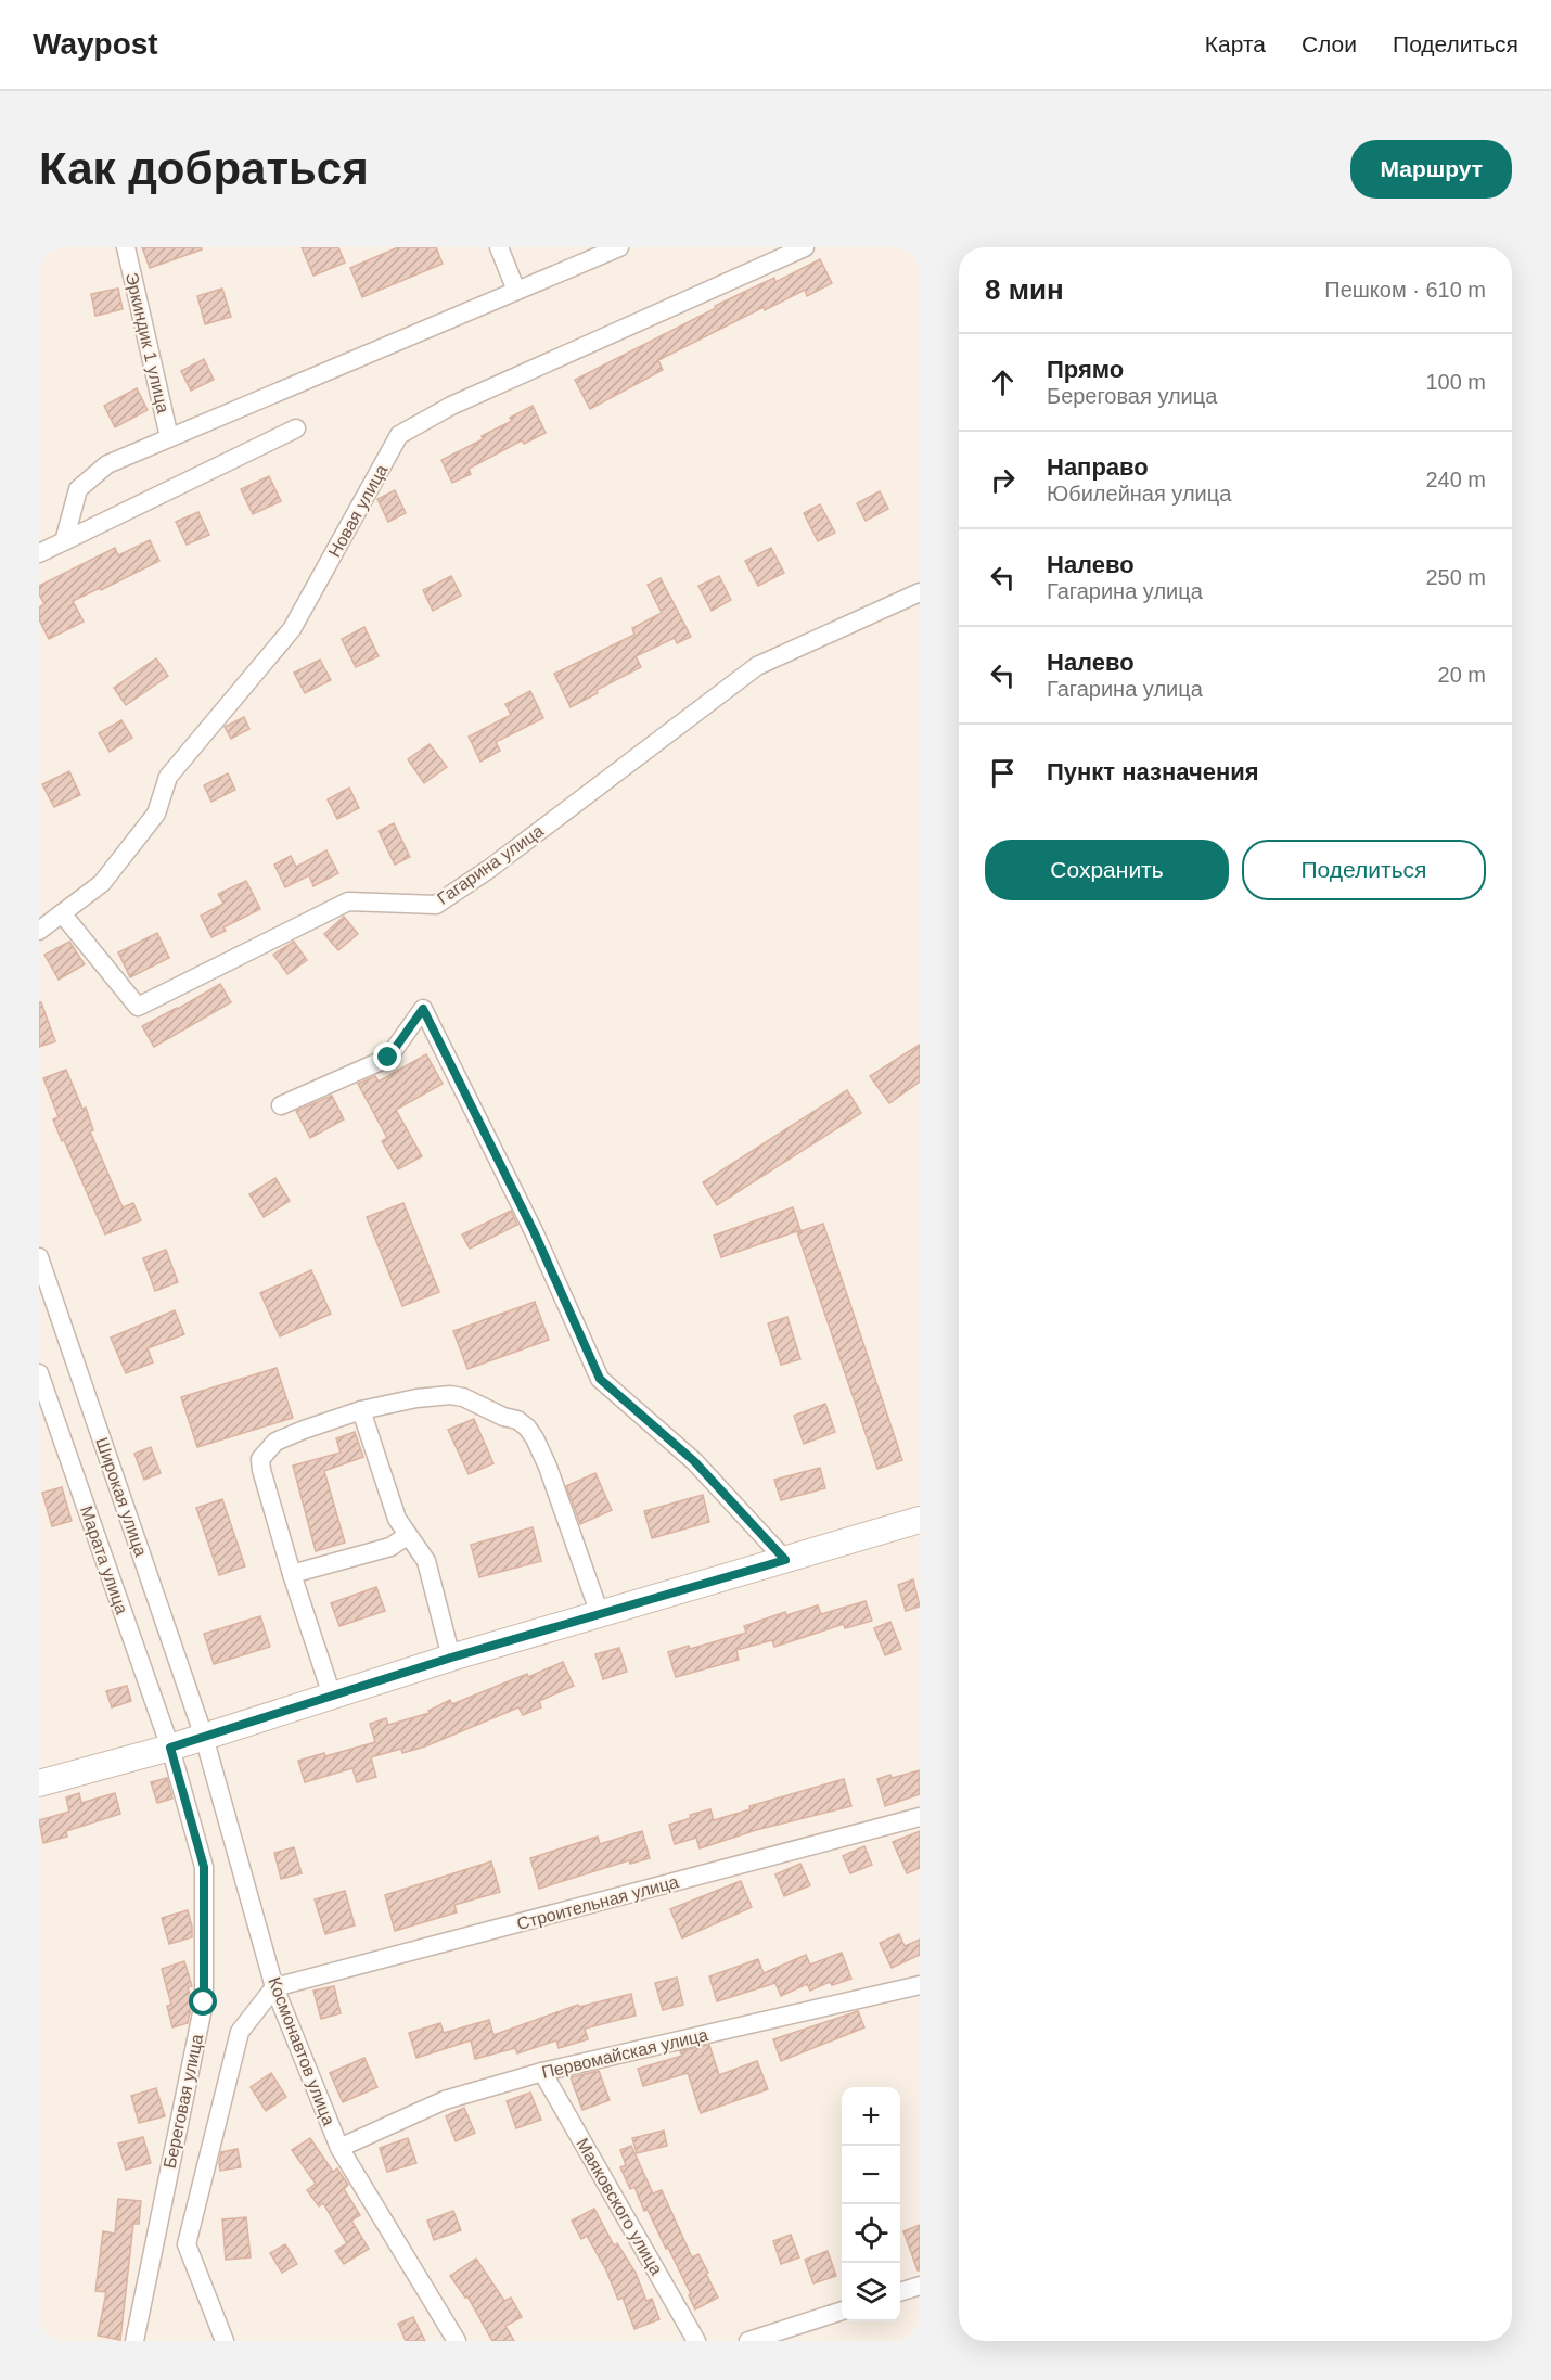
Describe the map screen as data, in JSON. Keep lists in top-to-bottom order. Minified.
{"streets":{"street":["Эркиндик 1 улица","Новая улица","Гагарина улица","Широкая улица","Марата улица","Строительная улица","Космонавтов улица","Первомайская улица","Береговая улица","Маяковского улица"]},"crossings":[["Новая улица","Гагарина улица"],["Широкая улица","Космонавтов улица"],["Марата улица","Береговая улица"],["Строительная улица","Космонавтов улица"],["Строительная улица","Береговая улица"],["Космонавтов улица","Первомайская улица"],["Космонавтов улица","Береговая улица"],["Первомайская улица","Маяковского улица"]],"page":{"header":"Waypost","nav":["Карта","Слои","Поделиться"],"buttons":["Маршрут",["Сохранить","Поделиться"]],"title":"Как добраться","heading":["8 мин","Пешком · 610 m"],"list":[["Прямо","Береговая улица","100 m"],["Направо","Юбилейная улица","240 m"],["Налево","Гагарина улица","250 m"],["Налево","Гагарина улица","20 m"],"Пункт назначения"],"map_buttons":["+","−"]}}
